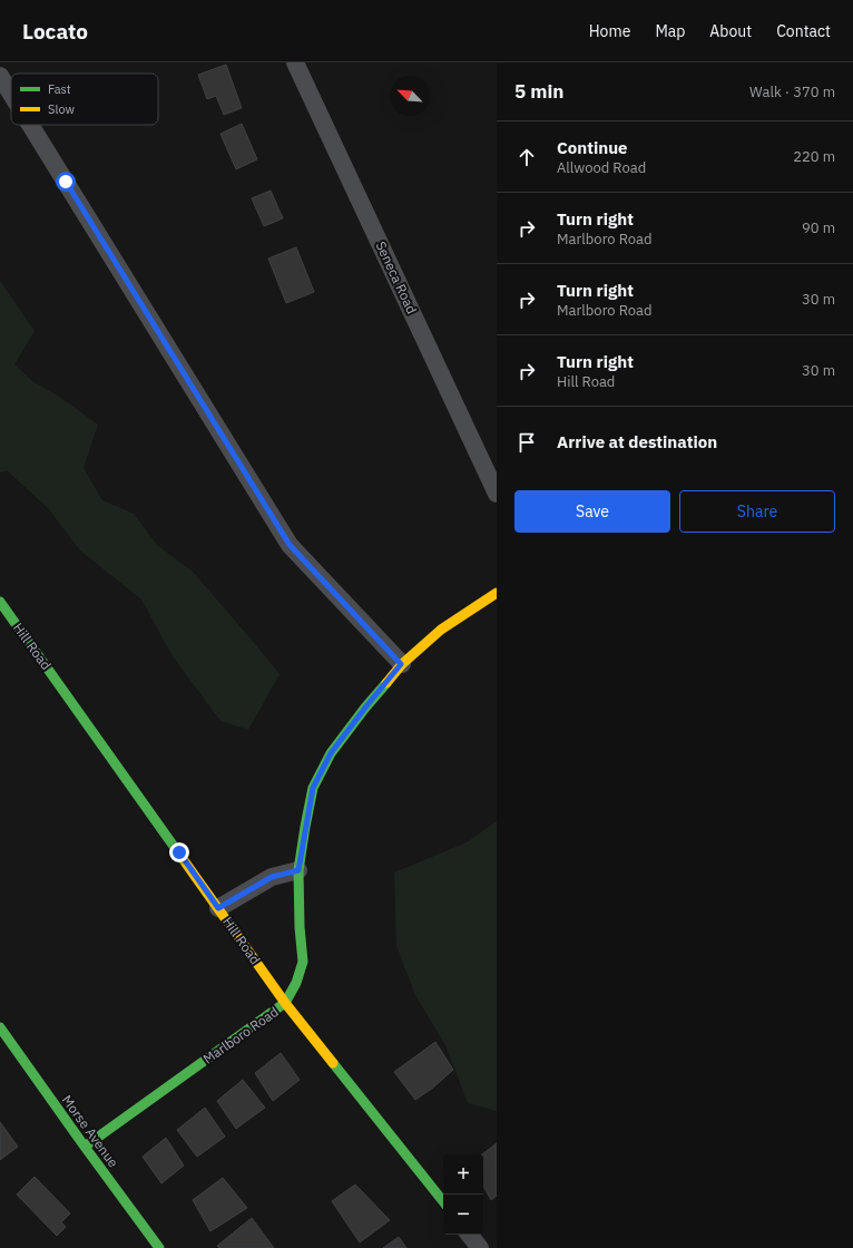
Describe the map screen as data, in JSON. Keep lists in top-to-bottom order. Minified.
{"streets":{"street":["Seneca Road","Hill Road","Marlboro Road","Morse Avenue"]},"crossings":[["Hill Road","Marlboro Road"],["Marlboro Road","Morse Avenue"]],"legend":["Fast","Slow"],"north":"top left","page":{"header":"Locato","nav":["Home","Map","About","Contact"],"heading":["5 min","Walk · 370 m"],"list":[["Continue","Allwood Road","220 m"],["Turn right","Marlboro Road","90 m"],["Turn right","Marlboro Road","30 m"],["Turn right","Hill Road","30 m"],"Arrive at destination"],"buttons":["Save","Share"],"map_buttons":["+","−"]}}
